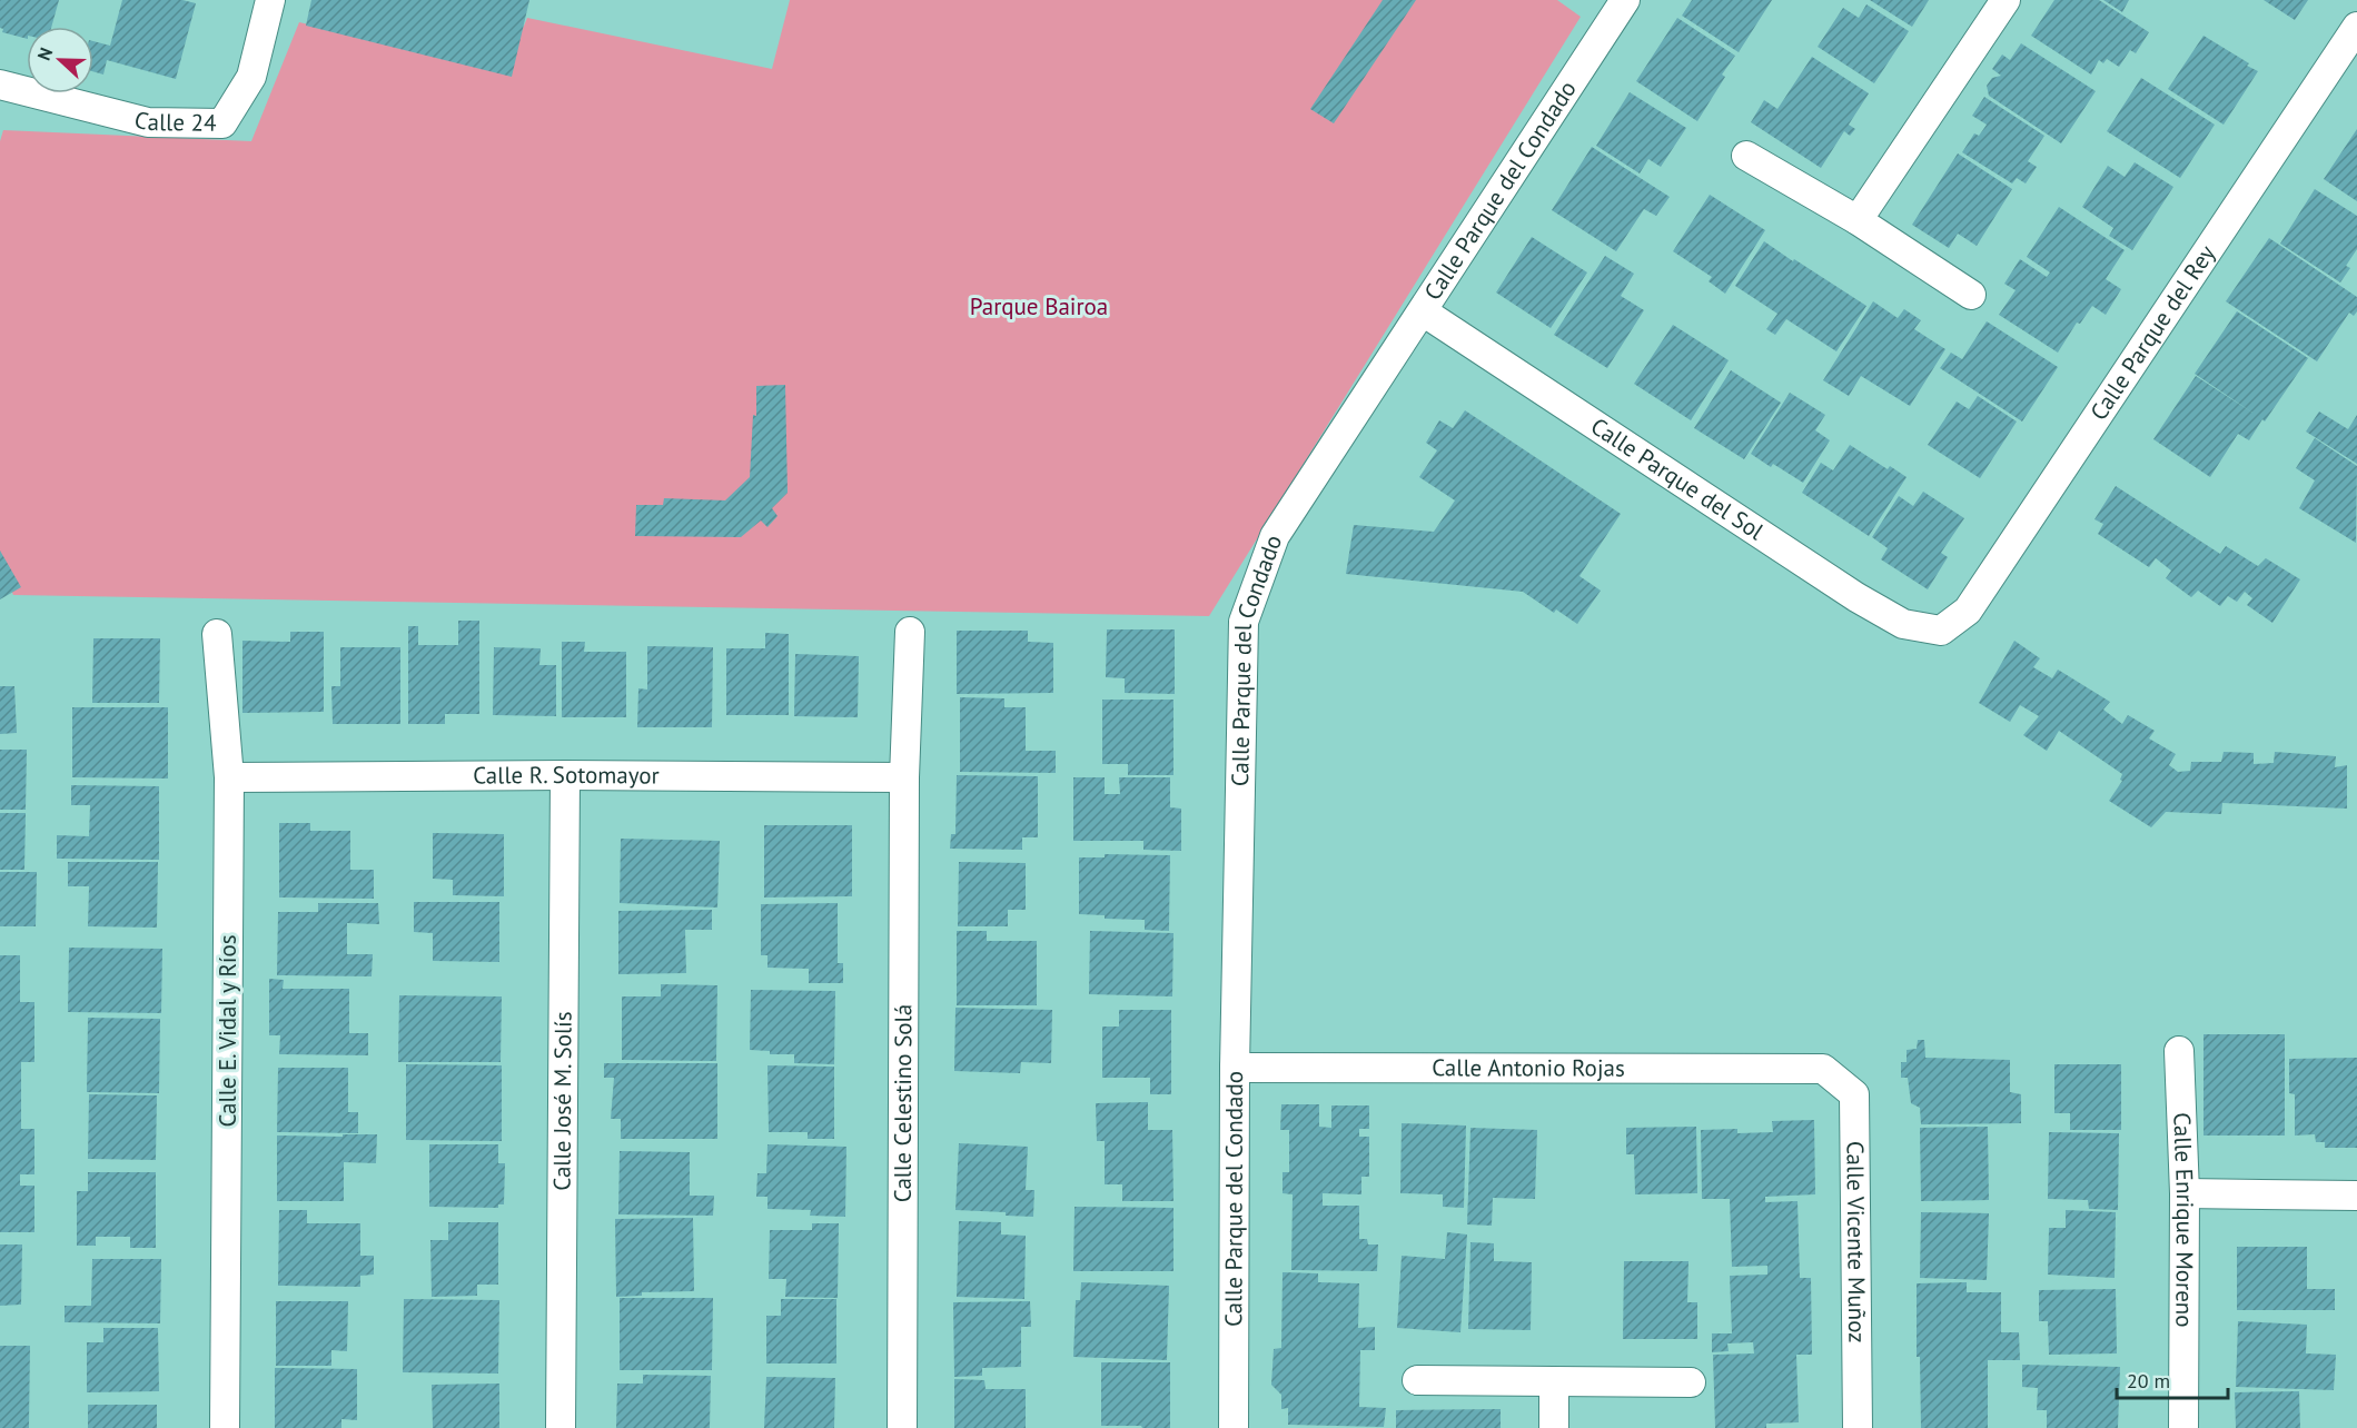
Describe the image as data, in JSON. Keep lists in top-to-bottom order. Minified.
{"streets":{"street":["Calle 24","Calle Parque del Condado","Calle Parque del Rey","Calle Parque del Sol","Calle R. Sotomayor","Calle E. Vidal y Ríos","Calle Antonio Rojas","Calle José M. Solís","Calle Celestino Solá","Calle Enrique Moreno","Calle Vicente Muñoz"]},"crossings":[["Calle Parque del Condado","Calle Parque del Sol"],["Calle Parque del Condado","Calle Antonio Rojas"],["Calle Parque del Rey","Calle Parque del Sol"],["Calle R. Sotomayor","Calle E. Vidal y Ríos"],["Calle R. Sotomayor","Calle José M. Solís"],["Calle R. Sotomayor","Calle Celestino Solá"],["Calle Antonio Rojas","Calle Vicente Muñoz"]],"parks":["Parque Bairoa"],"scale_bar":"20 m","north":"left"}
